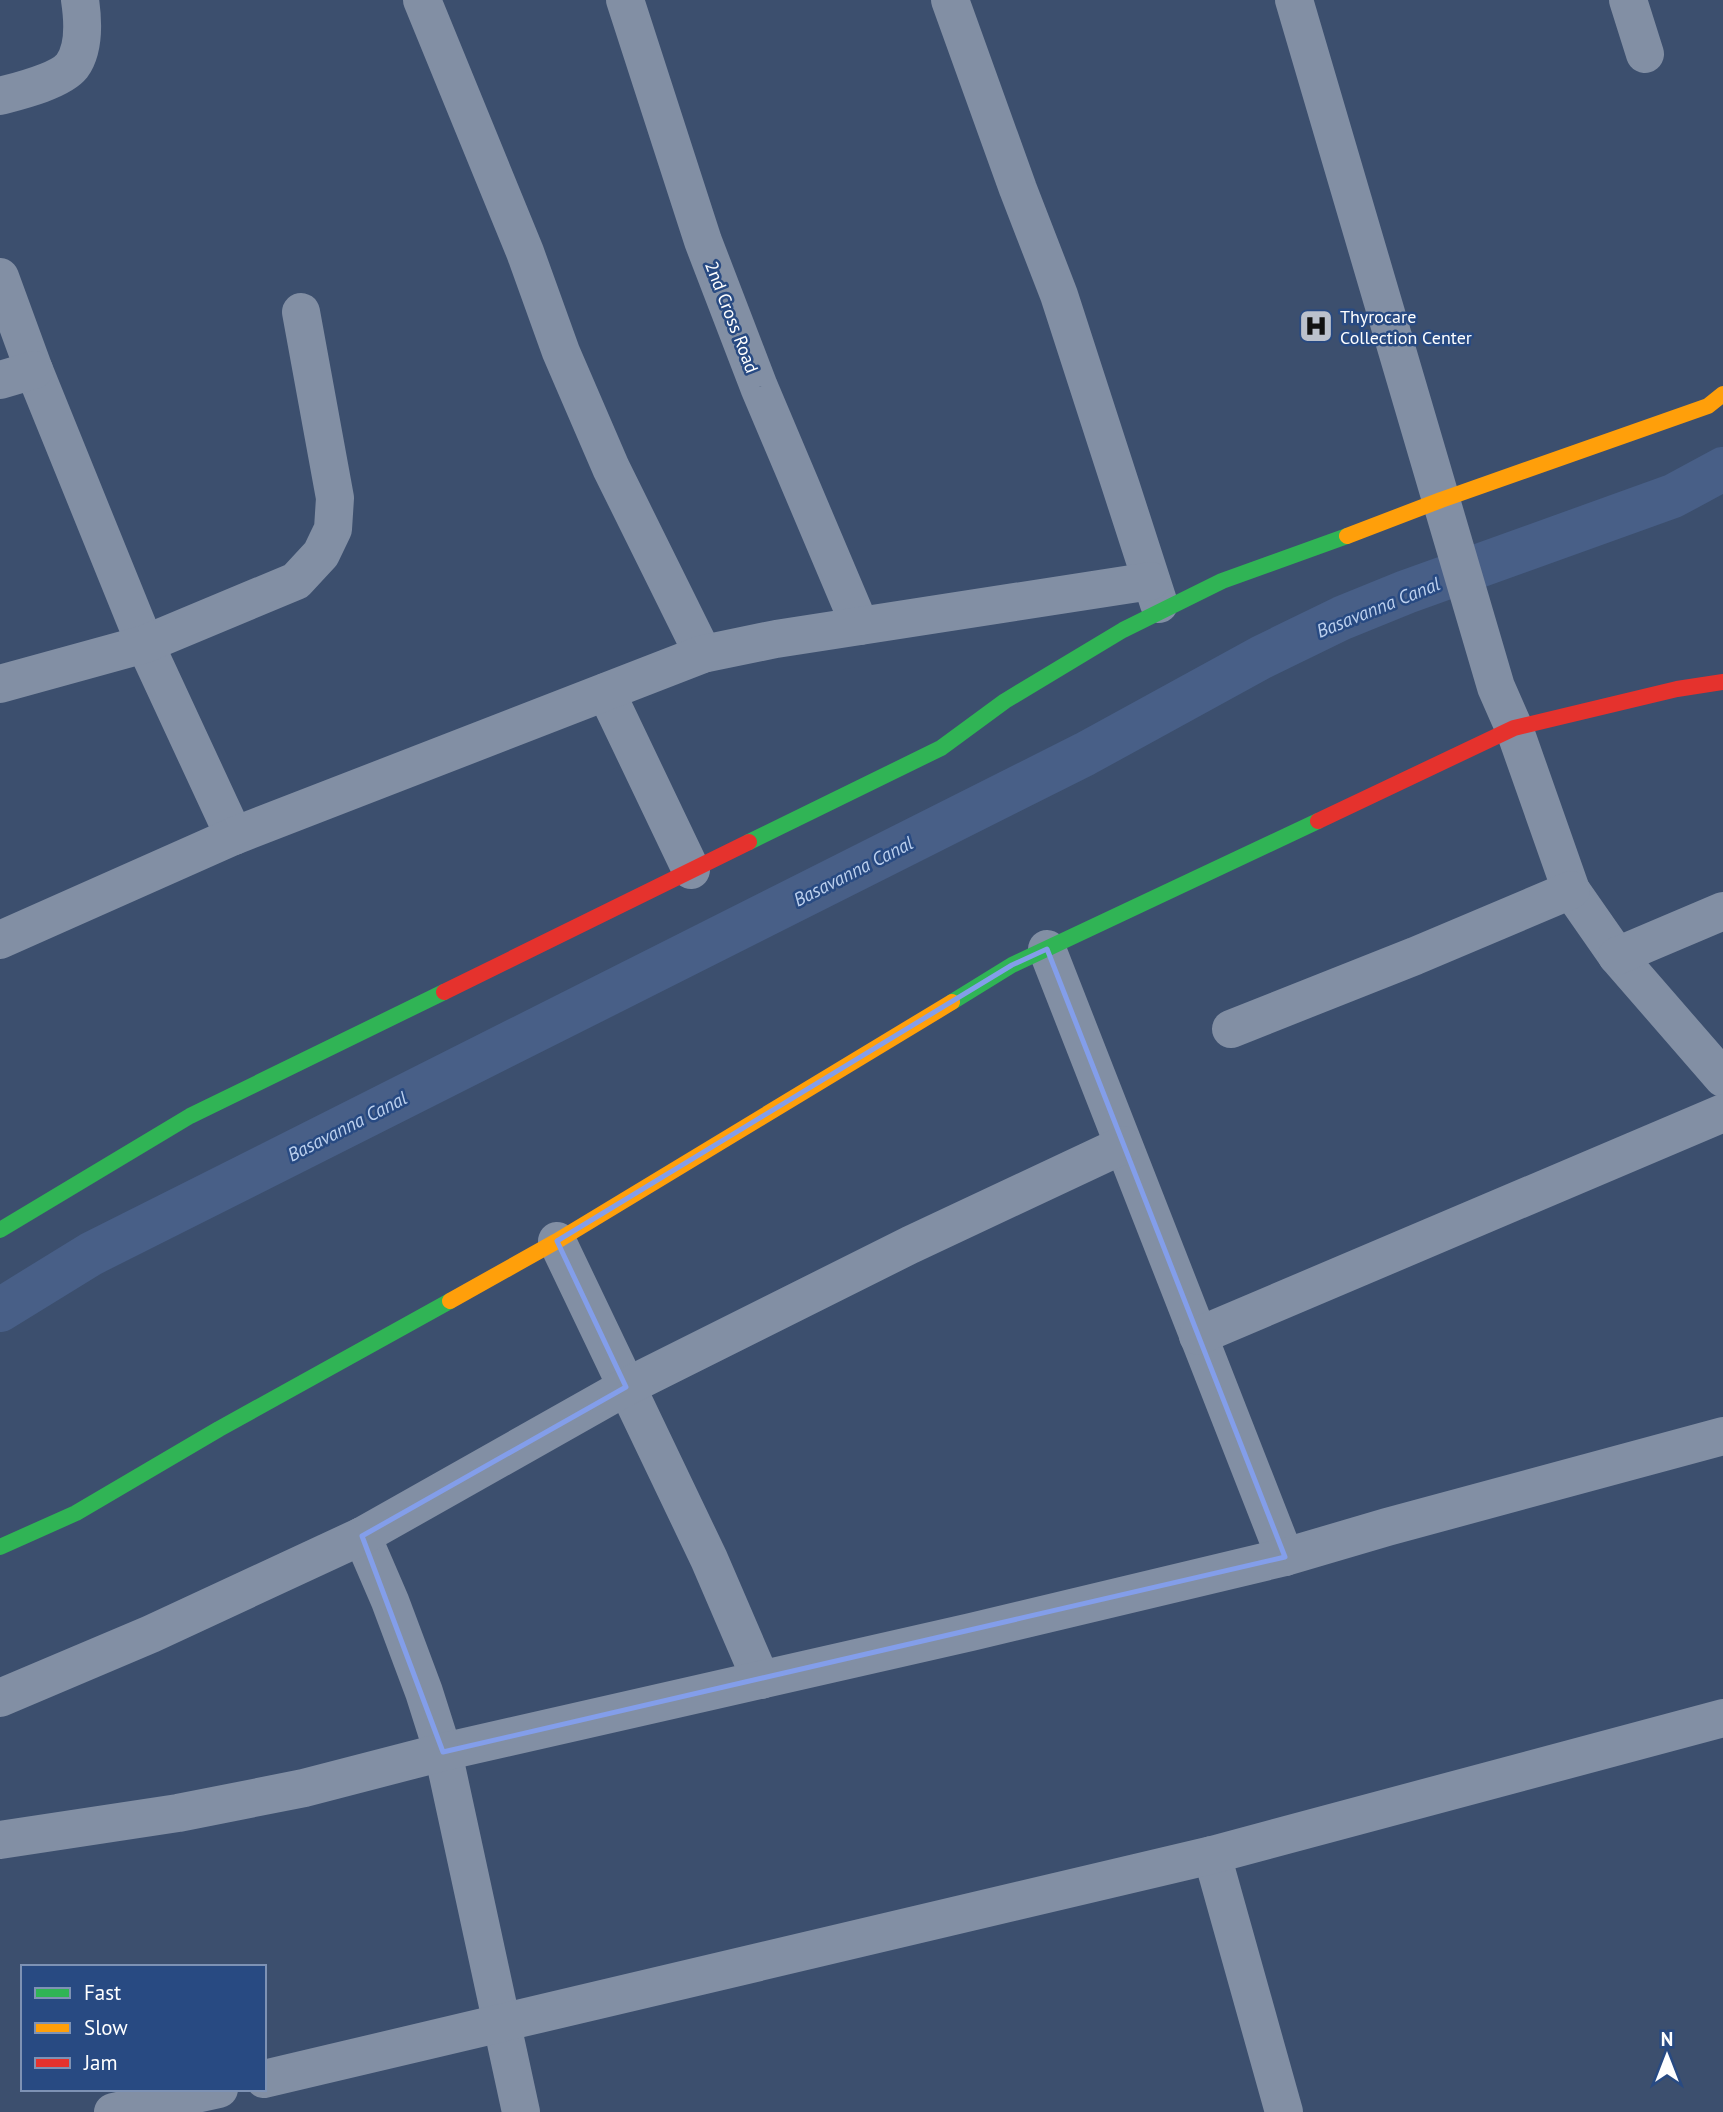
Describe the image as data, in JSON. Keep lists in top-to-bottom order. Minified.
{"streets":{"street":["2nd Cross Road"]},"water":["Basavanna Canal"],"places":{"hospital":["Thyrocare Collection Center"]},"legend":["Fast","Slow","Jam"],"north":"top"}
